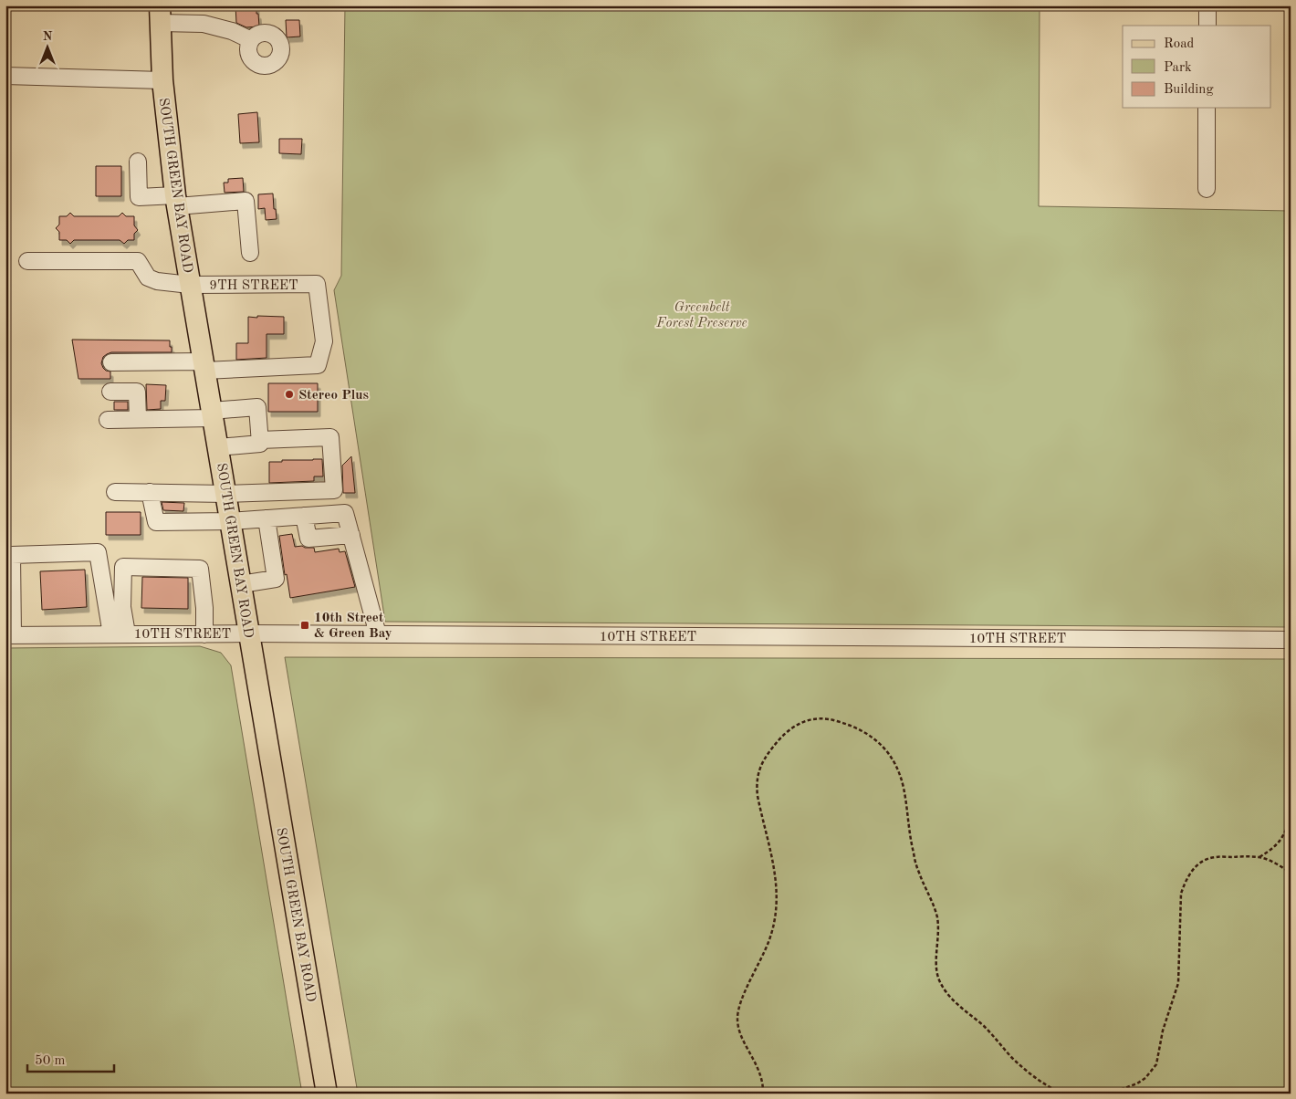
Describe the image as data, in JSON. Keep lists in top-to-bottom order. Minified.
{"streets":{"main road":["SOUTH GREEN BAY ROAD"],"street":["9TH STREET","10TH STREET"]},"crossings":[["SOUTH GREEN BAY ROAD","9TH STREET"],["SOUTH GREEN BAY ROAD","10TH STREET"]],"parks":["Greenbelt Forest Preserve"],"places":{"other":["Stereo Plus"],"transit":["10th Street & Green Bay"]},"legend":["Road","Park","Building"],"scale_bar":"50 m","north":"top"}
